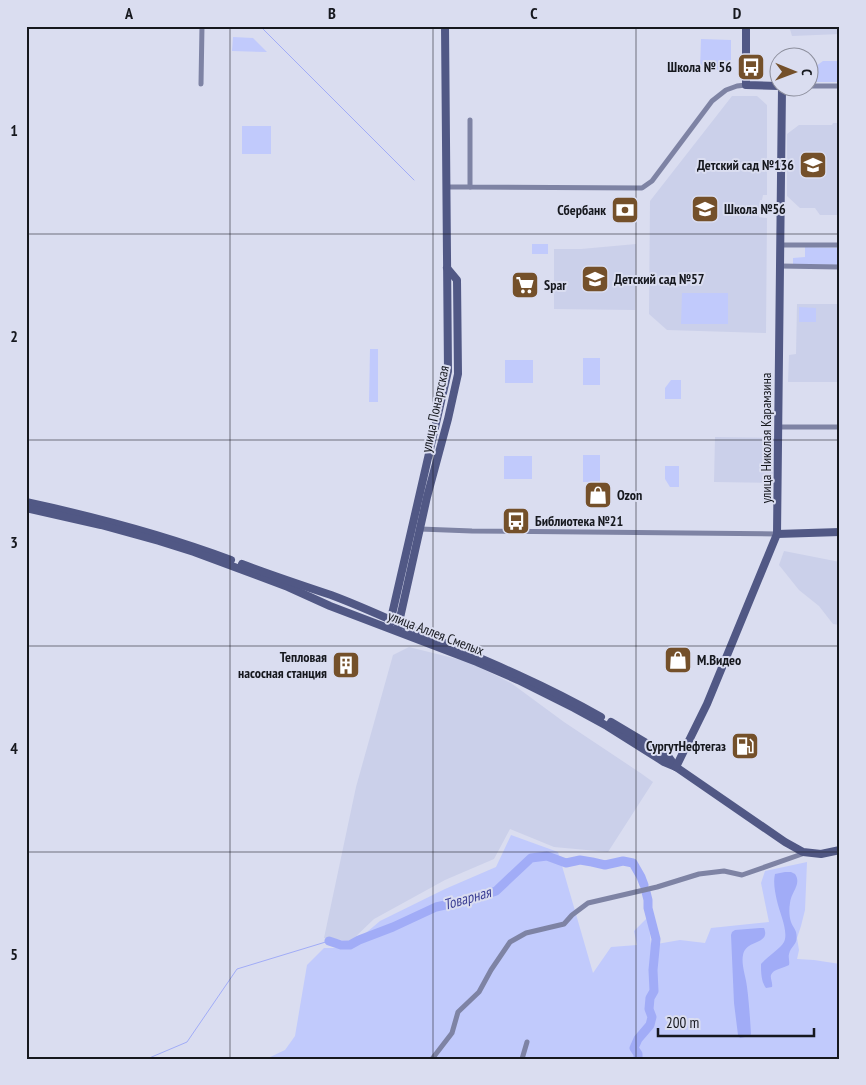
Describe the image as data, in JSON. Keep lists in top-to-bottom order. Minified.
{"streets":{"main road":["улица Понартская","улица Николая Карамзина","улица Аллея Смелых"]},"crossings":[["улица Понартская","улица Аллея Смелых"],["улица Николая Карамзина","улица Аллея Смелых"]],"water":["Товарная"],"places":{"bus stop":["Школа № 56","Библиотека №21"],"school or university":["Детский сад №136","Школа №56","Детский сад №57"],"bank":["Сбербанк"],"supermarket":["Spar"],"shop":["Ozon","M.Видео"],"building":["Тепловая насосная станция"],"fuel station":["СургутНефтегаз"]},"scale_bar":"200 m","north":"right","grid":{"columns":["A","B","C","D"],"rows":["1","2","3","4","5"]}}
